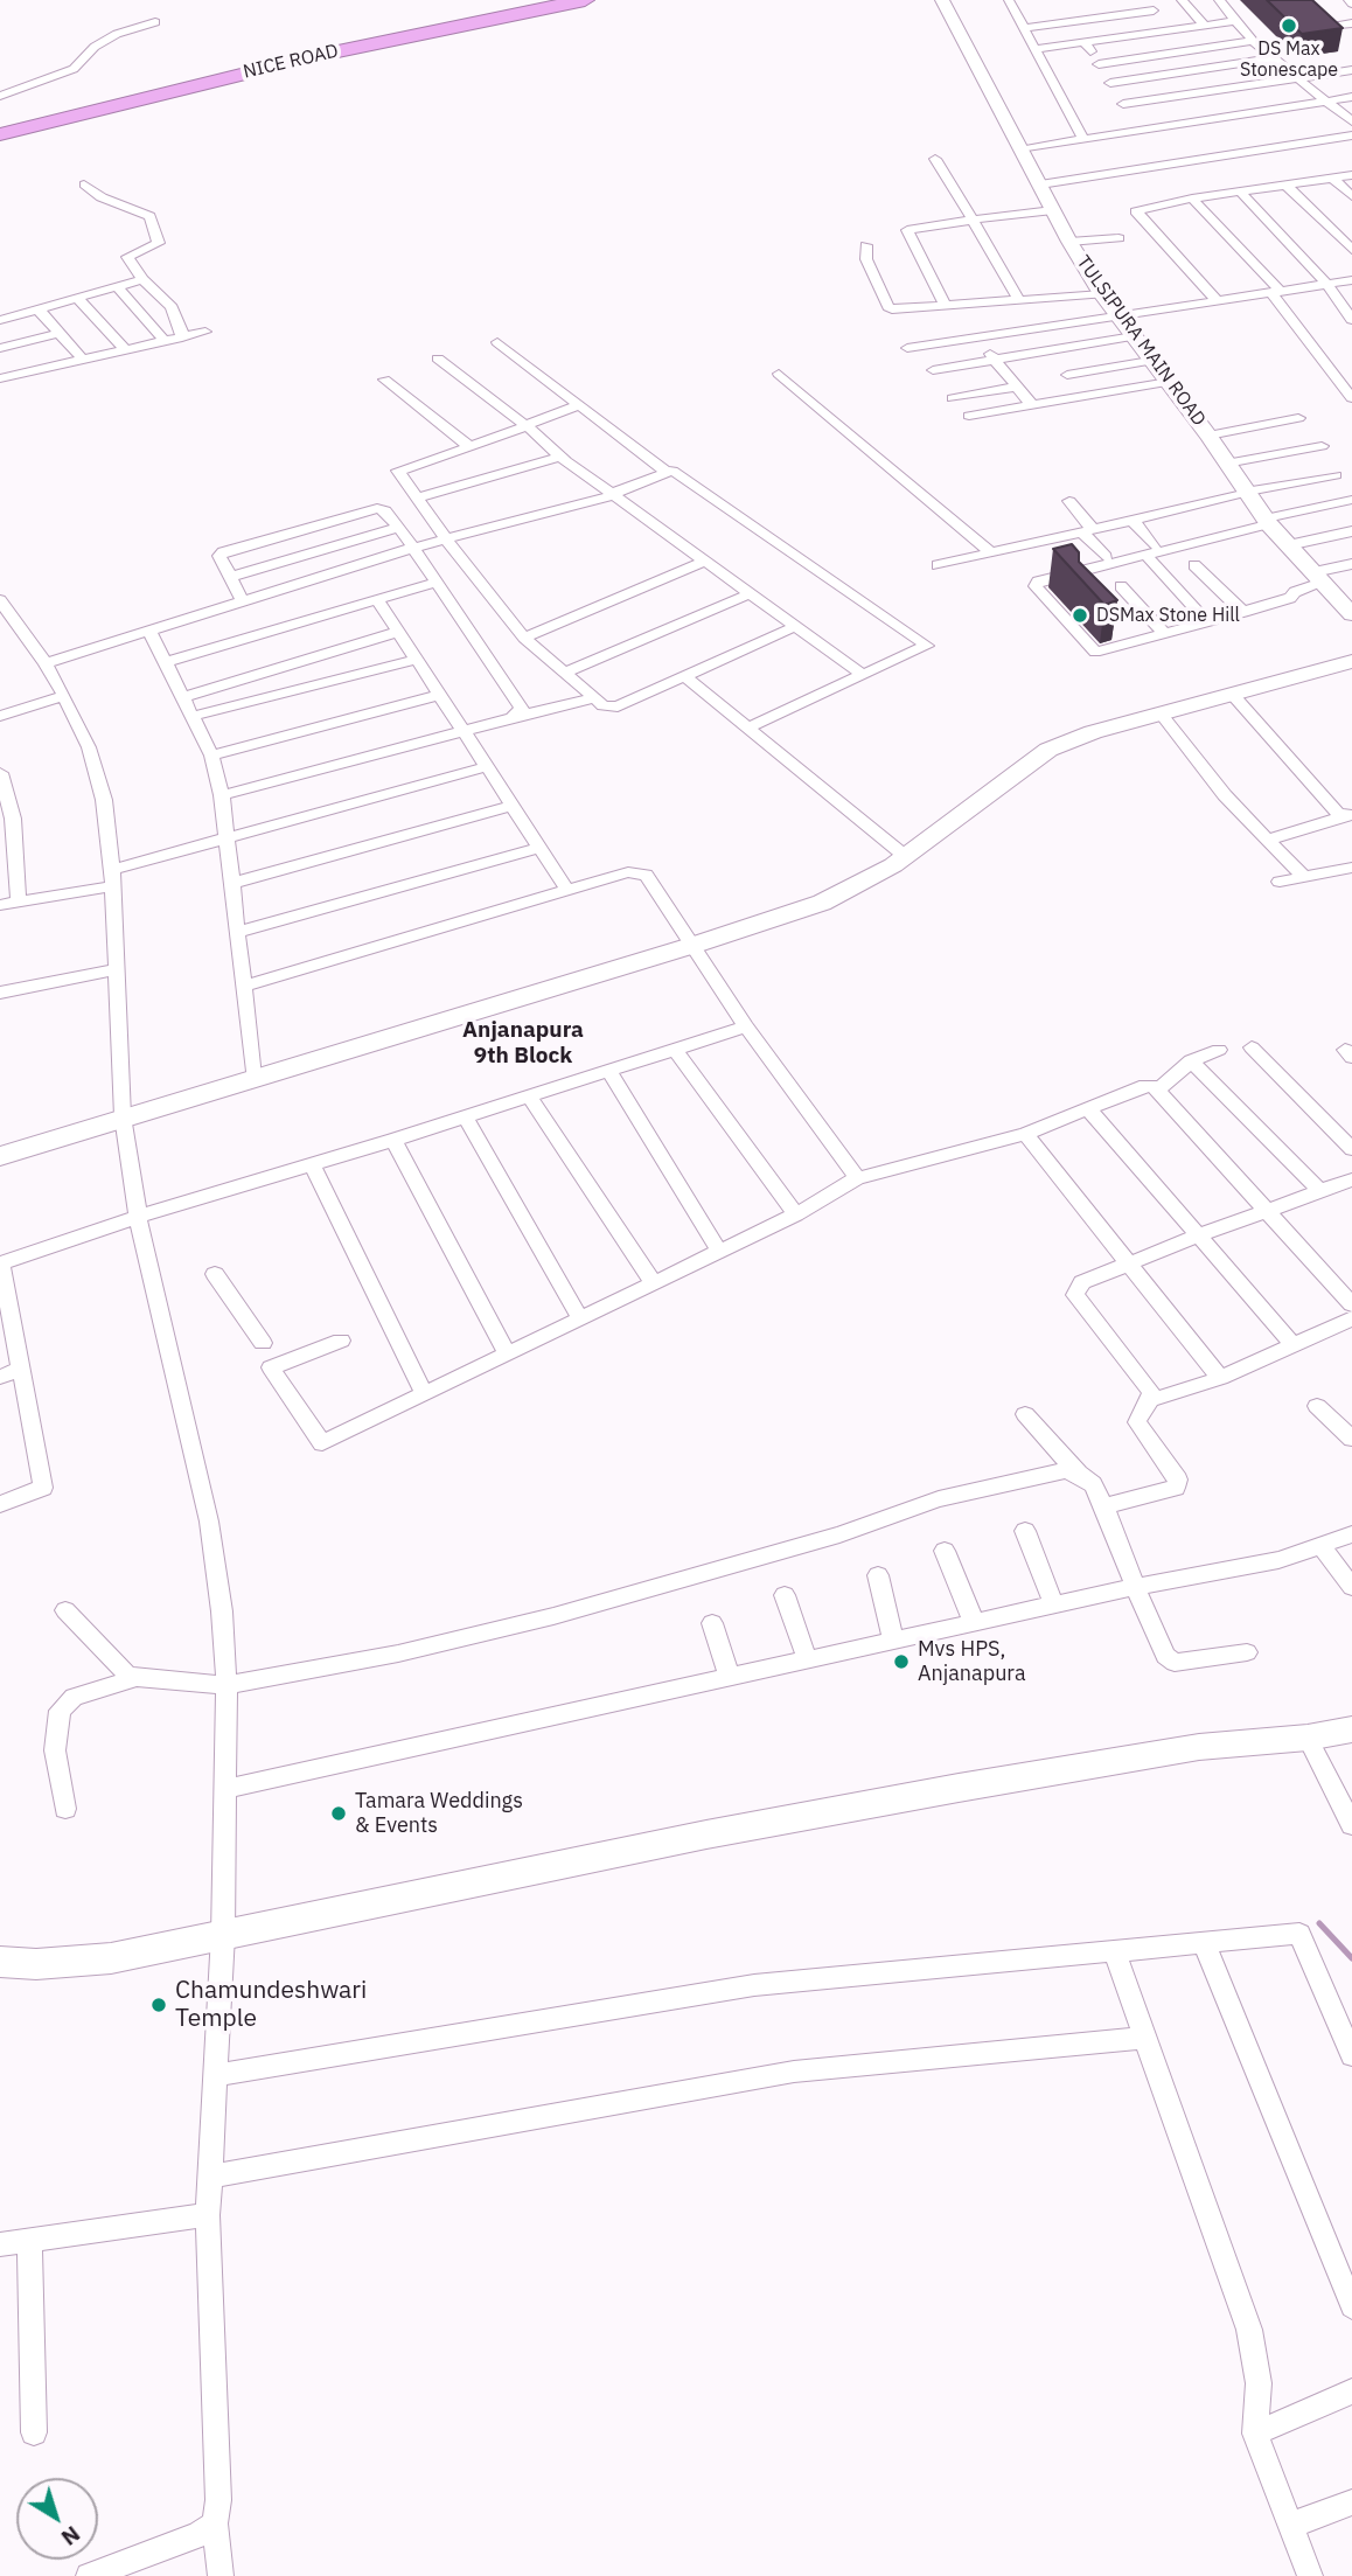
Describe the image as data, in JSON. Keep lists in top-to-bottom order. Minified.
{"streets":{"highway":["NICE ROAD"],"street":["TULSIPURA MAIN ROAD"]},"districts":["Anjanapura 9th Block"],"places":["DS Max Stonescape","DSMax Stone Hill","Mvs HPS, Anjanapura","Tamara Weddings & Events","Chamundeshwari Temple"],"north":"bottom right"}
